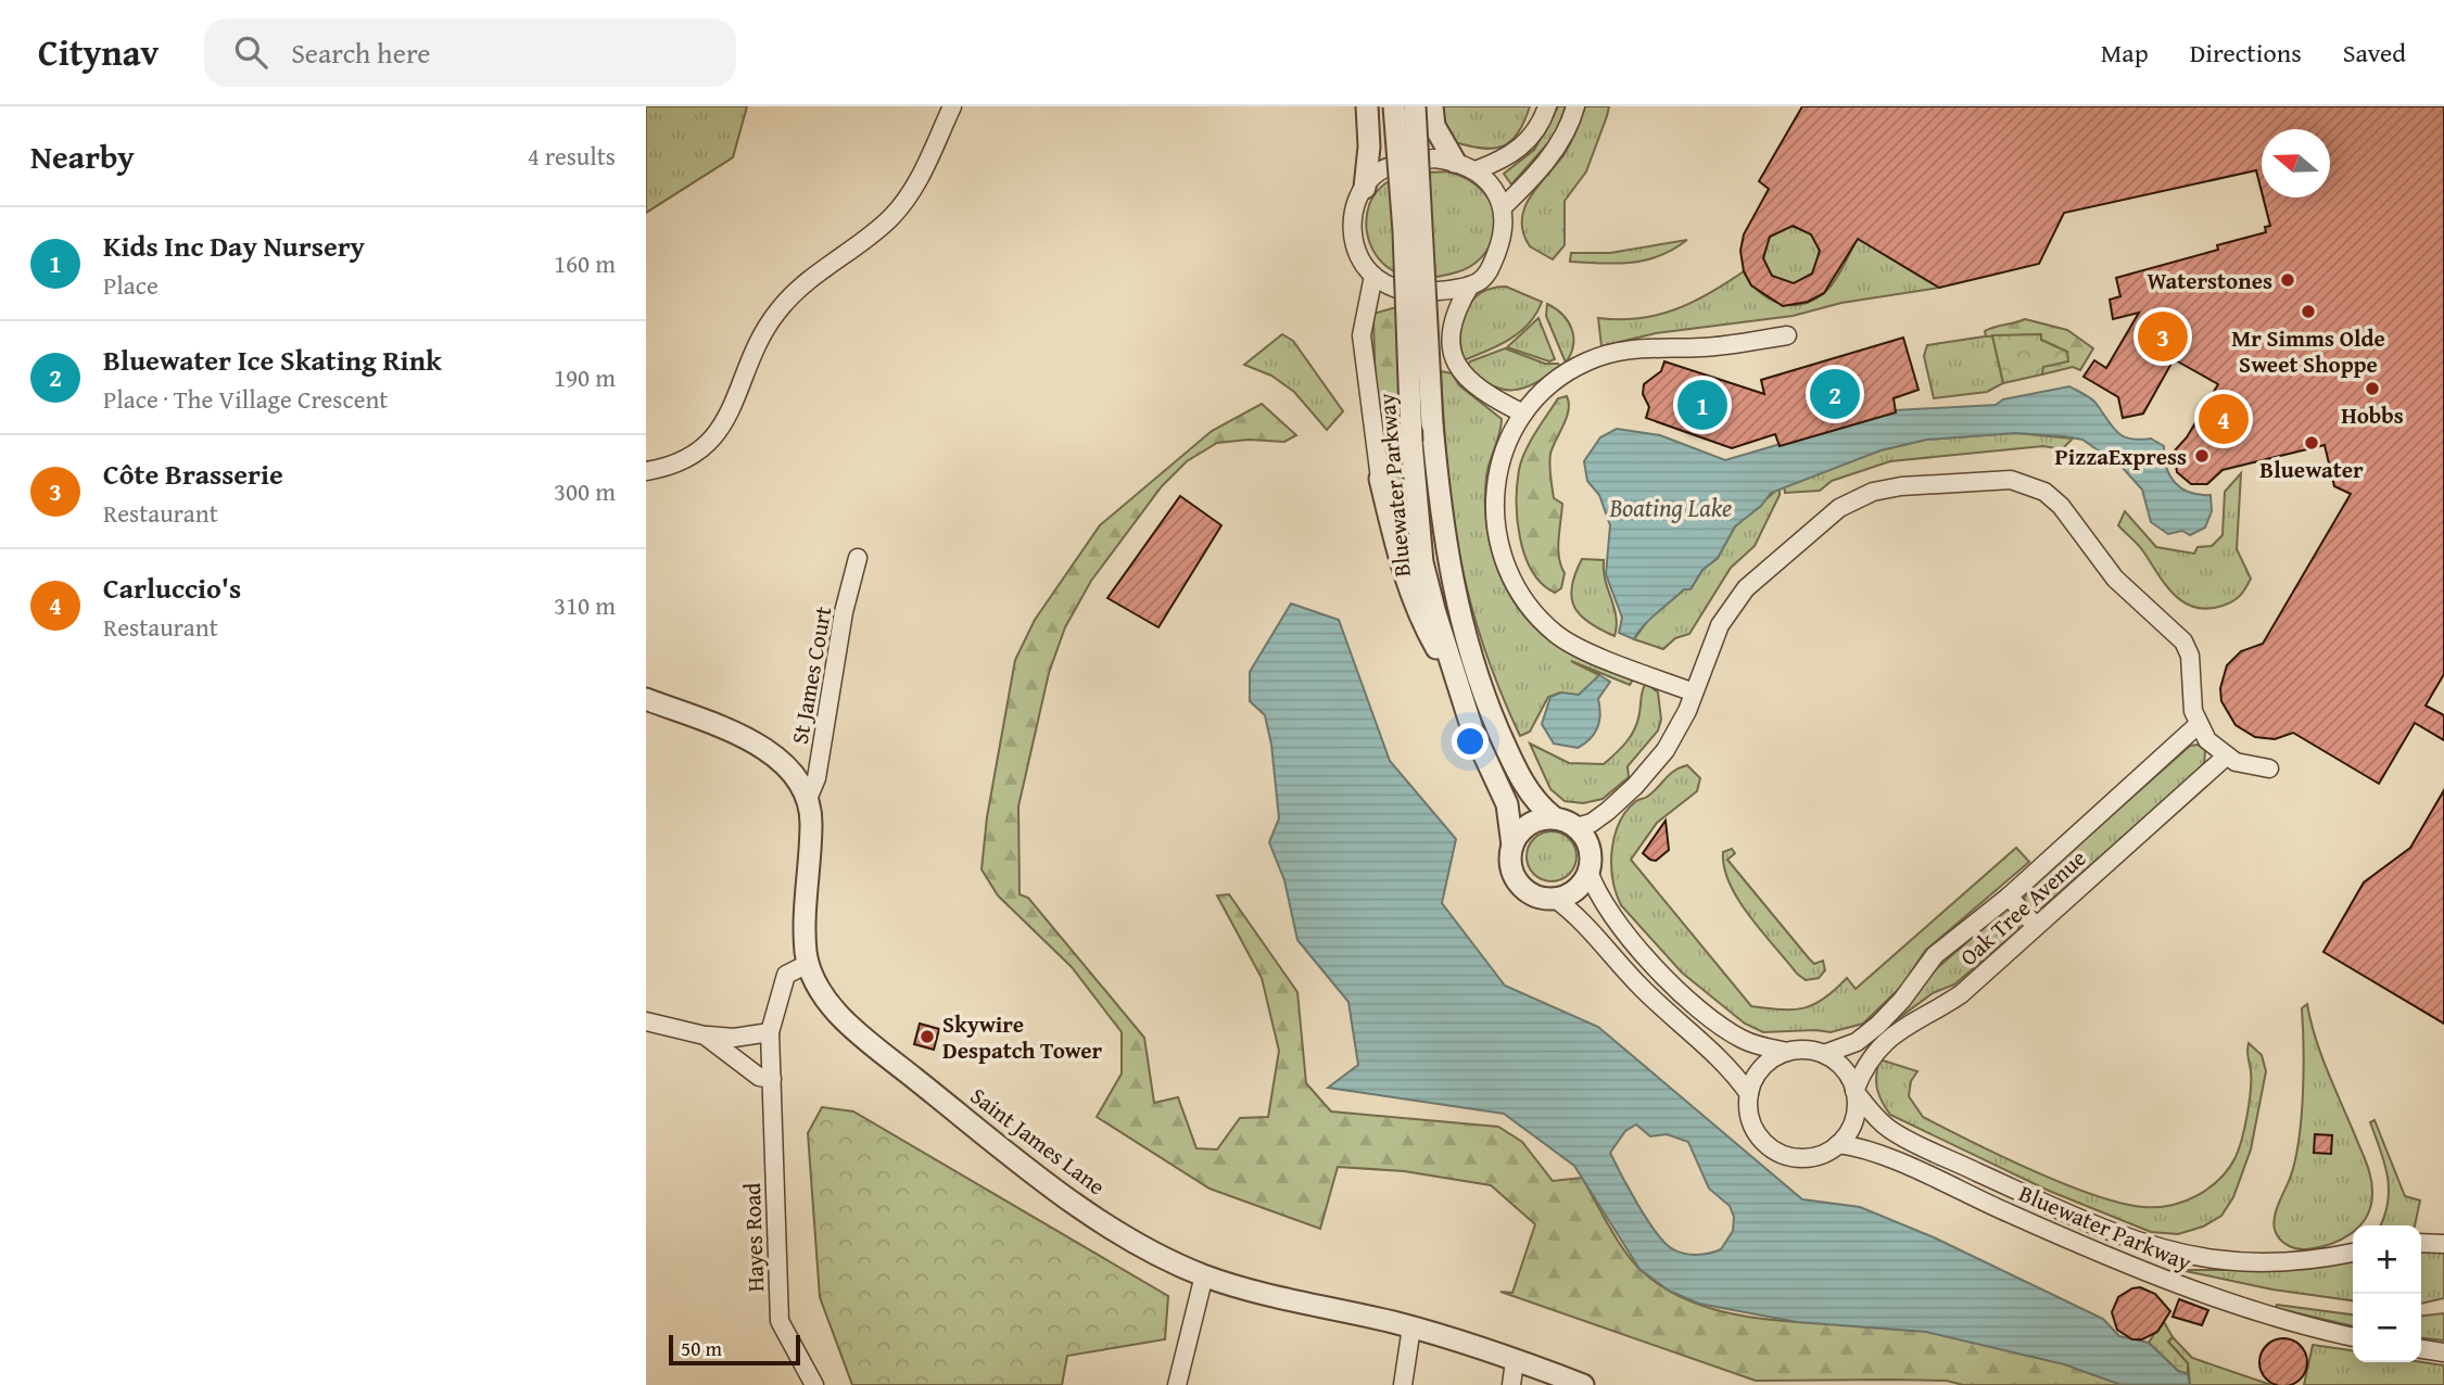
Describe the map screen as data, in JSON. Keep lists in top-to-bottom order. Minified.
{"streets":{"street":["Bluewater Parkway","St James Court","Oak Tree Avenue","Saint James Lane","Hayes Road"]},"crossings":[["Bluewater Parkway","Oak Tree Avenue"],["St James Court","Saint James Lane"],["Saint James Lane","Hayes Road"]],"water":["Boating Lake"],"places":["Waterstones","Mr Simms Olde Sweet Shoppe","Hobbs","Bluewater","PizzaExpress","Skywire Despatch Tower"],"scale_bar":"50 m","north":"left","page":{"header":"Citynav","search":"Search here","nav":["Map","Directions","Saved"],"heading":["Nearby","4 results"],"list":[{"mark":"1","name":"Kids Inc Day Nursery","note":"Place","value":"160 m"},{"mark":"2","name":"Bluewater Ice Skating Rink","note":"Place · The Village Crescent","value":"190 m"},{"mark":"3","name":"Côte Brasserie","note":"Restaurant","value":"300 m"},{"mark":"4","name":"Carluccio's","note":"Restaurant","value":"310 m"}],"pins":["3","2","1","4"],"map_buttons":["+","−"],"scale":"50 m"}}
